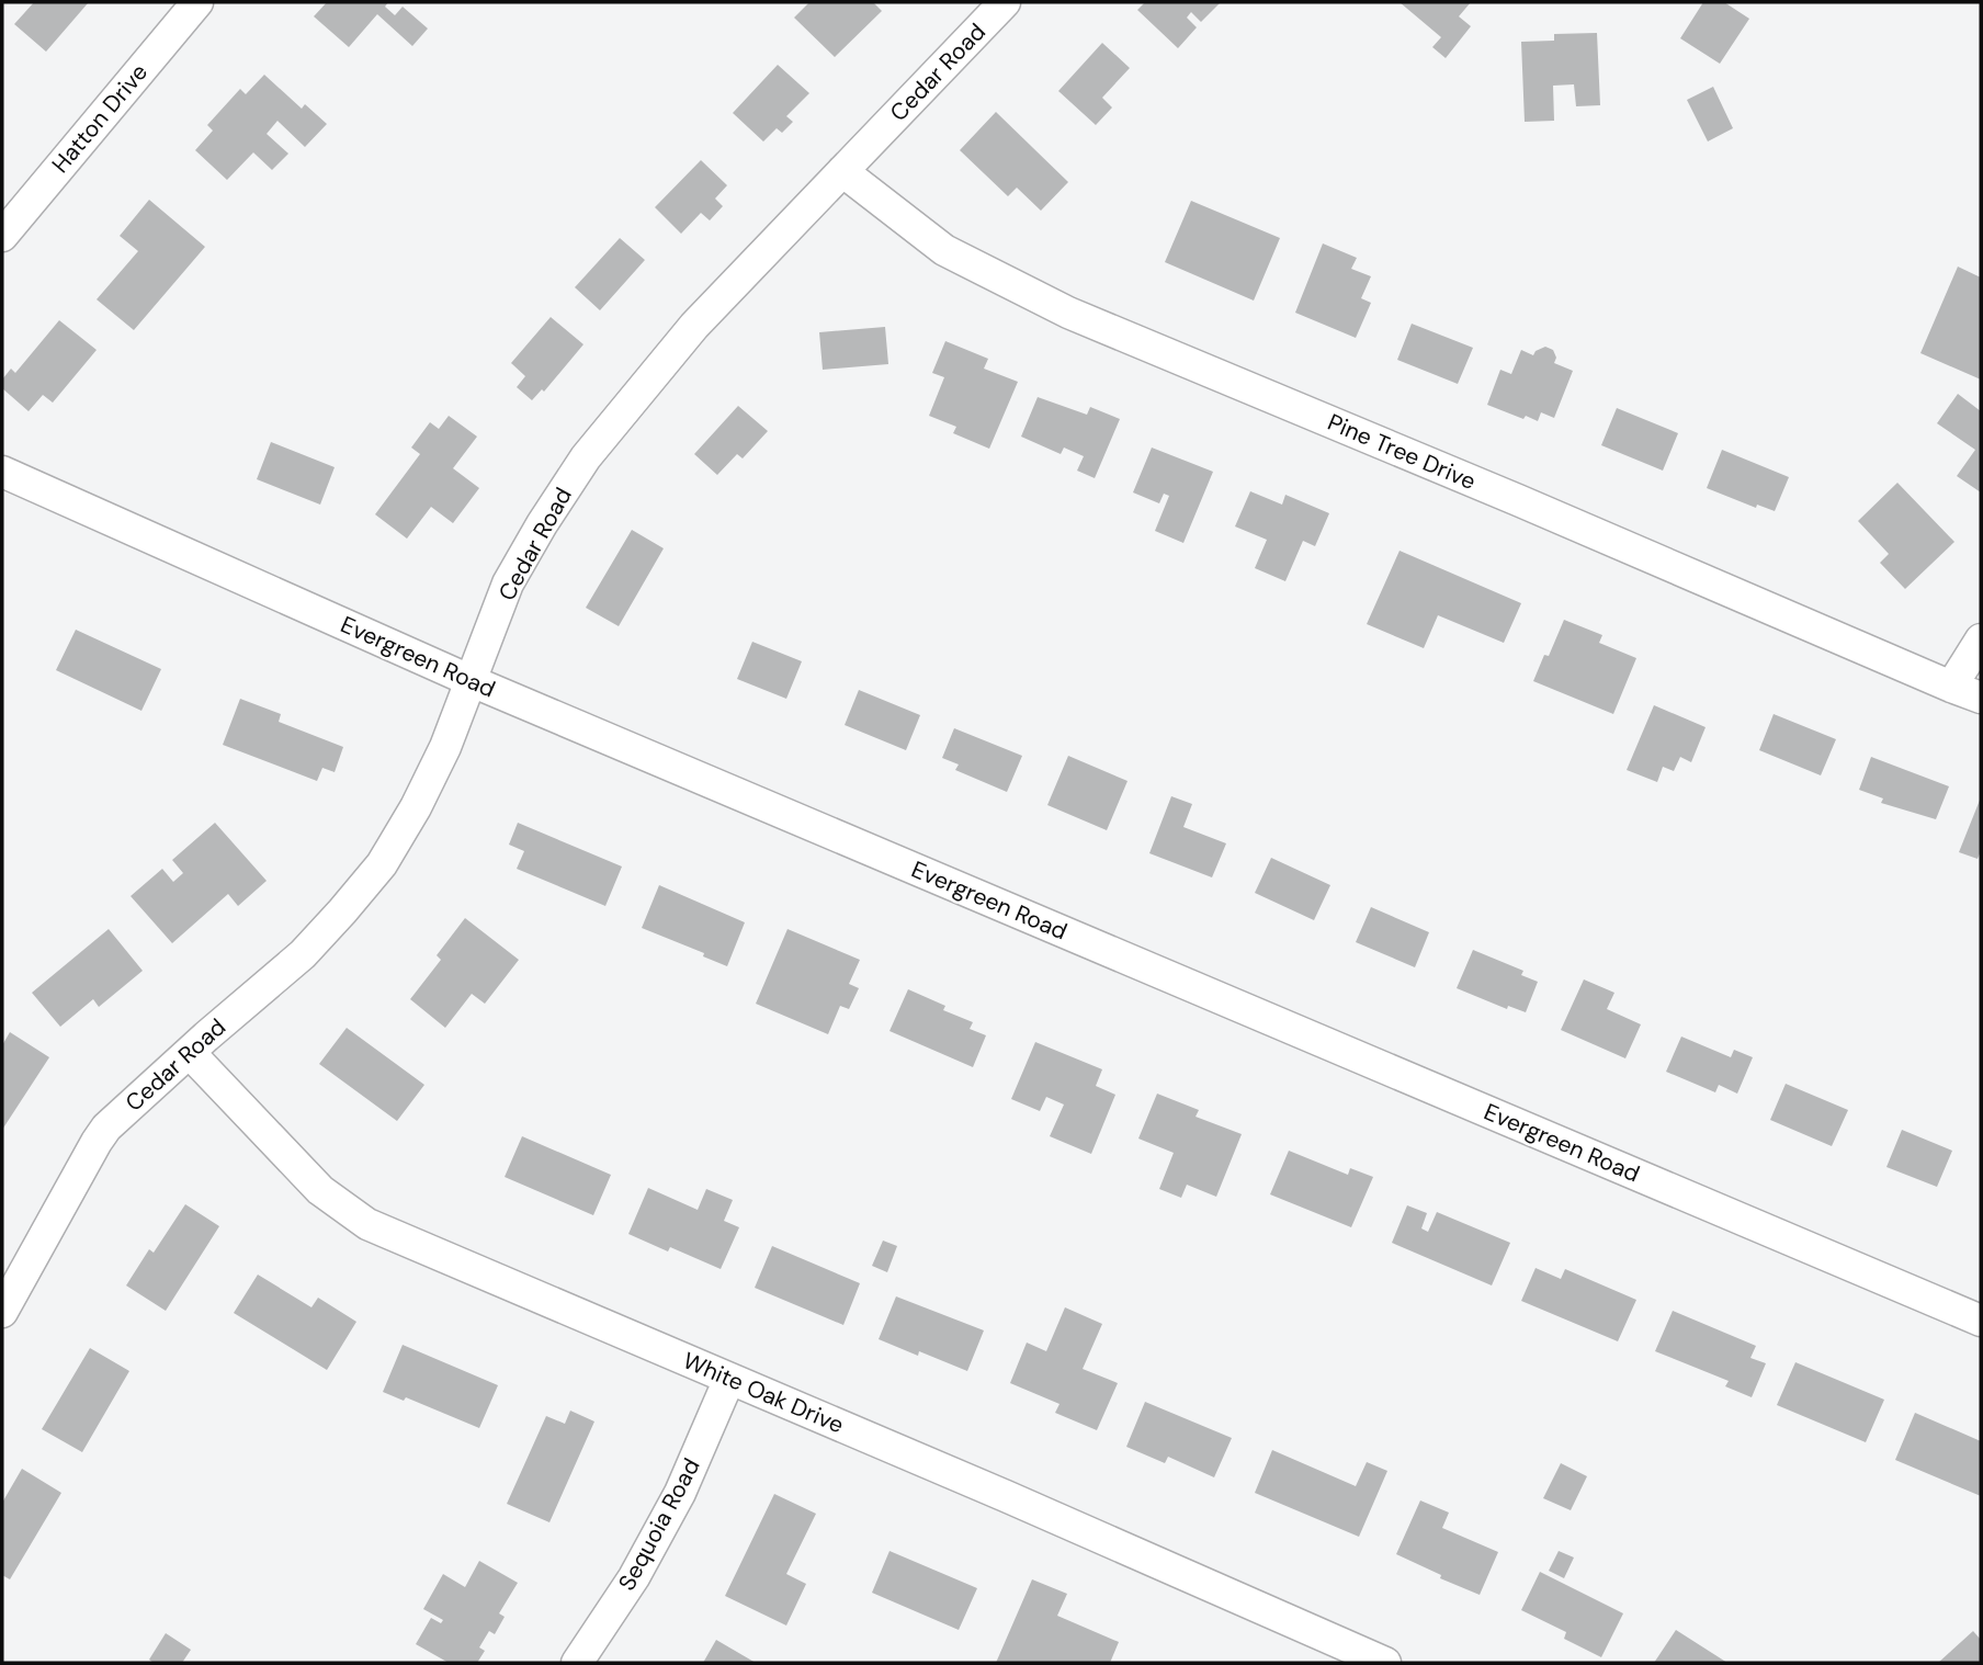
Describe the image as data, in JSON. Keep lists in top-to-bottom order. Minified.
{"streets":{"street":["Cedar Road","Hatton Drive","Pine Tree Drive","Evergreen Road","White Oak Drive","Sequoia Road"]},"crossings":[["Cedar Road","Pine Tree Drive"],["Cedar Road","Evergreen Road"],["Cedar Road","White Oak Drive"],["White Oak Drive","Sequoia Road"]]}
